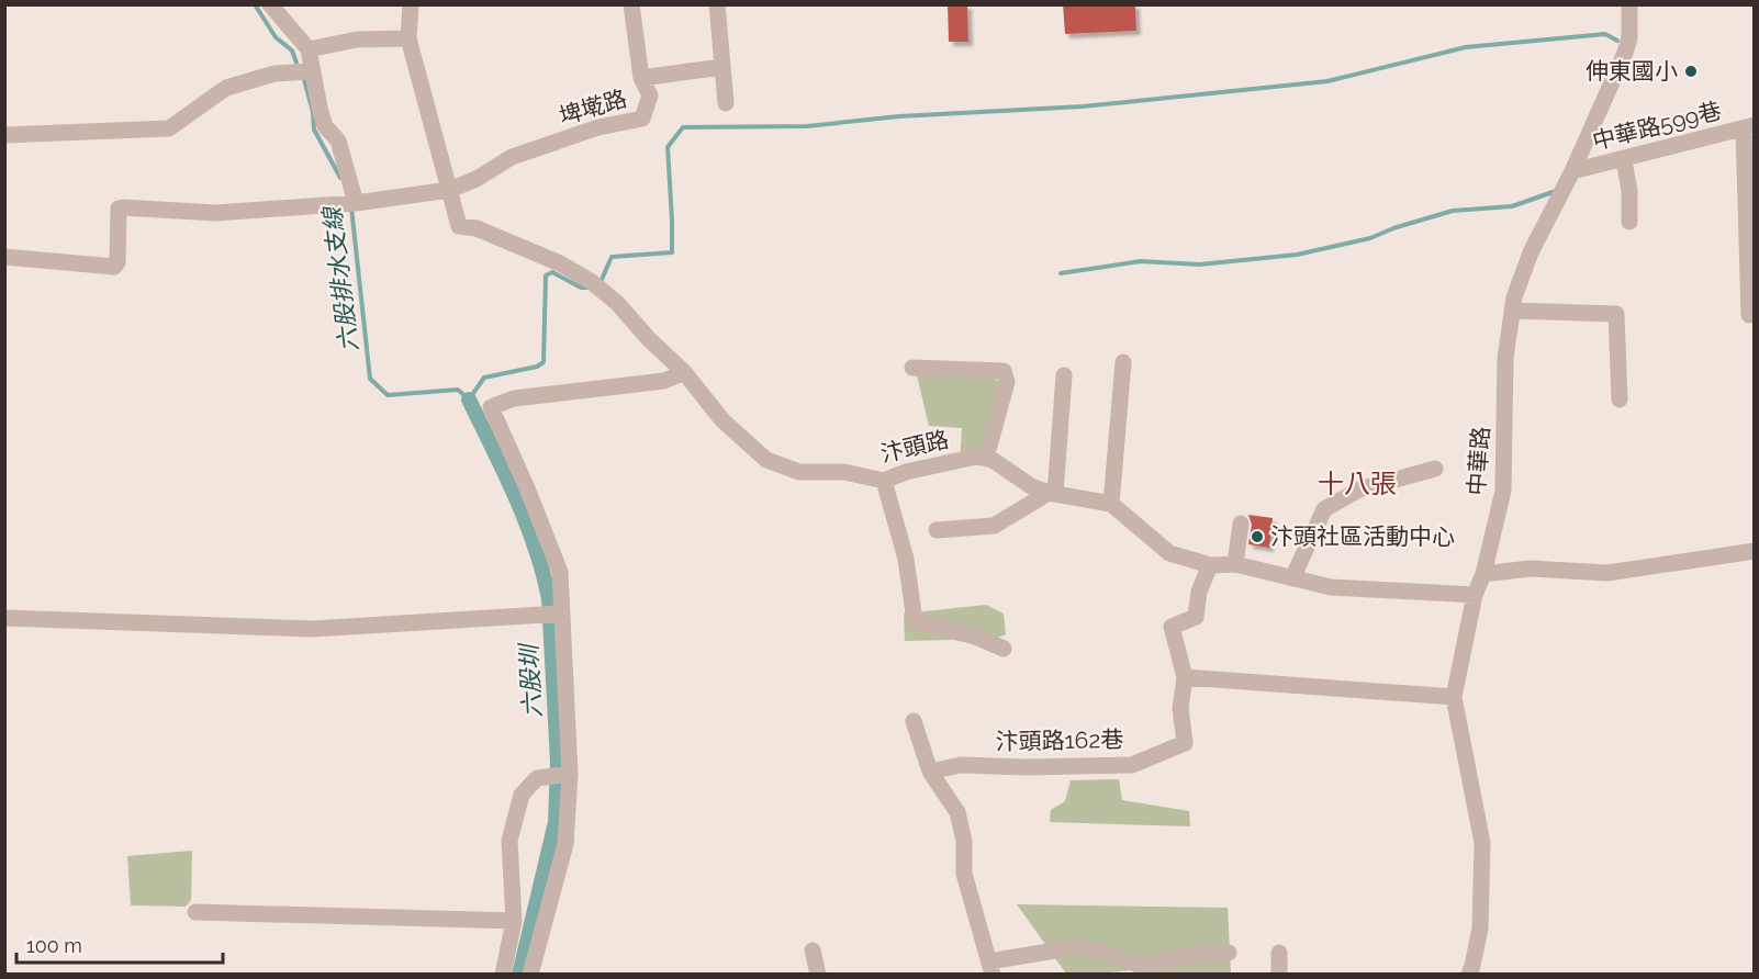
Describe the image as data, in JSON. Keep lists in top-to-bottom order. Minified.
{"streets":{"street":["埤墘路","中華路599巷","汴頭路","中華路","汴頭路162巷"]},"crossings":[["埤墘路","汴頭路"],["中華路599巷","中華路"]],"districts":["十八張"],"water":["六股排水支線","六股圳"],"places":["伸東國小","汴頭社區活動中心"],"scale_bar":"100 m"}
